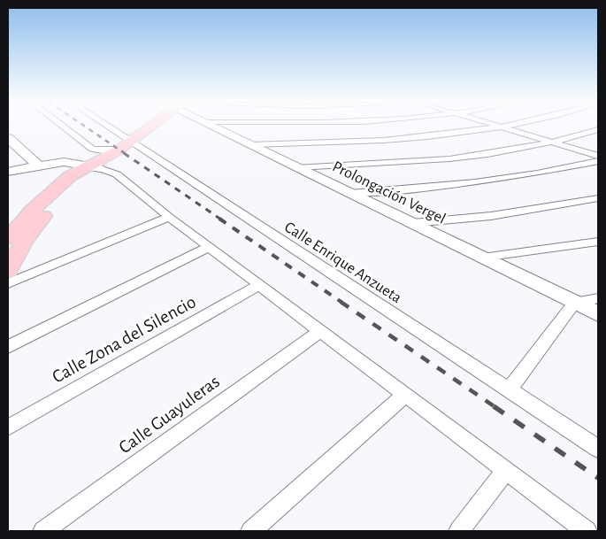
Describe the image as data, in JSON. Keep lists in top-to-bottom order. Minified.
{"streets":{"street":["Prolongación Vergel","Calle Enrique Anzueta","Calle Zona del Silencio","Calle Guayuleras"]}}
